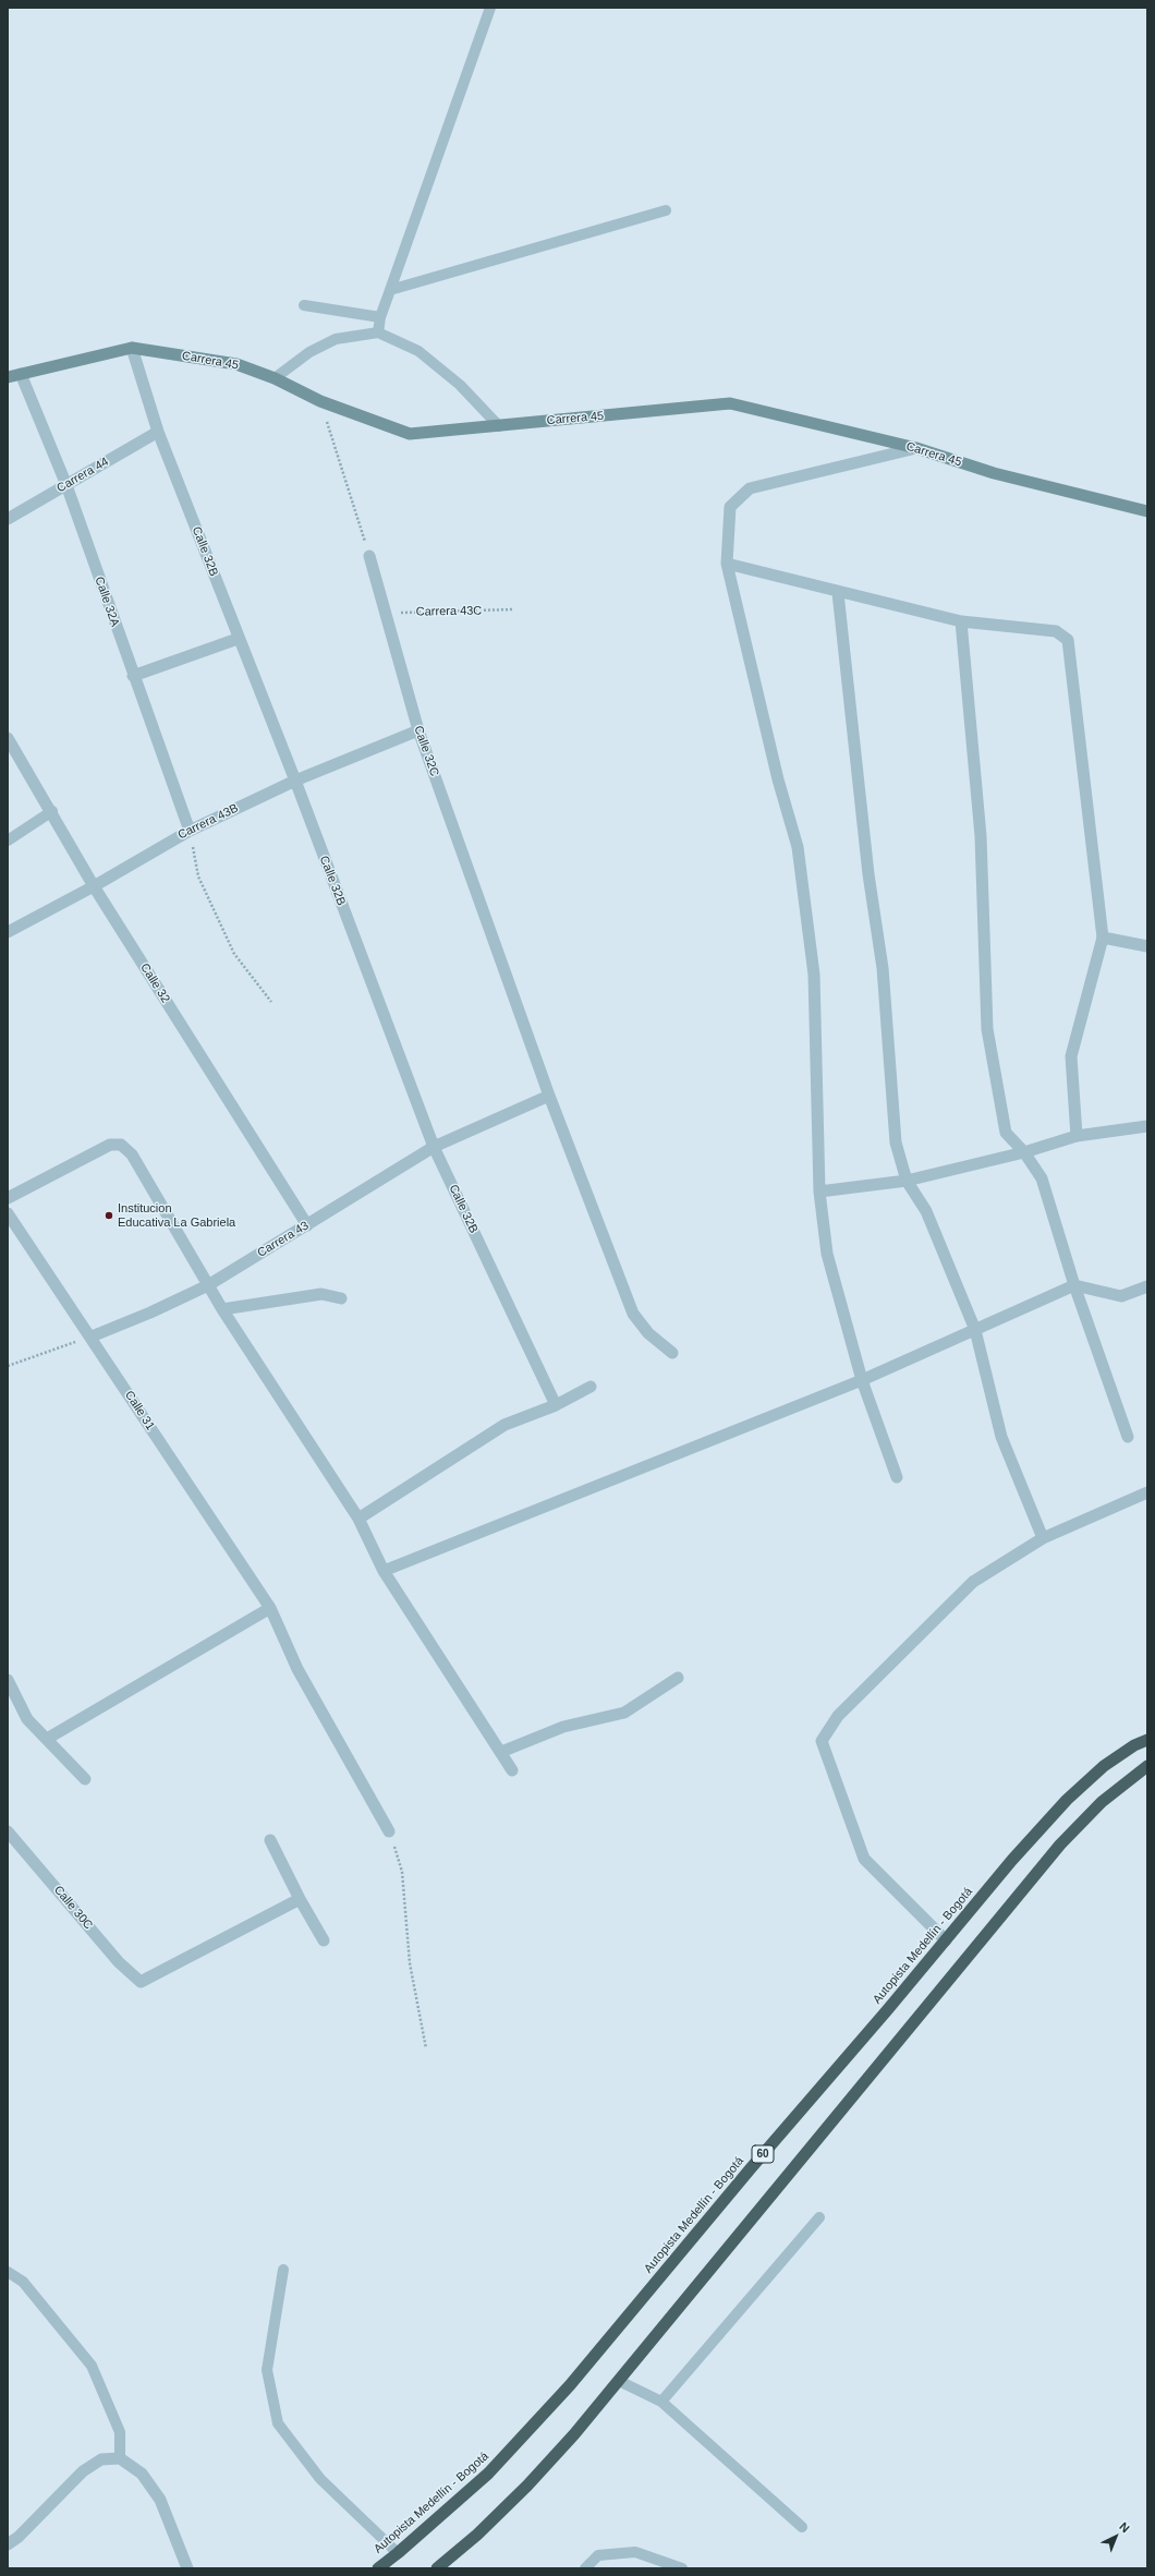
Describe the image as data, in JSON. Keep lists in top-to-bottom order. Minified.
{"streets":{"highway":["Autopista Medellín - Bogotá","60"],"main road":["Carrera 45"],"street":["Carrera 44","Calle 32B","Calle 32A","Calle 32C","Carrera 43B","Calle 32","Carrera 43","Calle 31","Calle 30C"],"path":["Carrera 43C"]},"crossings":[["Carrera 45","Calle 32B"],["Carrera 45","Calle 32A"],["Carrera 44","Calle 32B"],["Carrera 44","Calle 32A"],["Calle 32B","Carrera 43B"],["Calle 32B","Carrera 43"],["Calle 32A","Carrera 43B"],["Carrera 43C","Calle 32C"],["Calle 32C","Carrera 43B"],["Calle 32C","Carrera 43"],["Carrera 43B","Calle 32"],["Calle 32","Carrera 43"],["Carrera 43","Calle 31"]],"places":["Institucion Educativa La Gabriela"],"north":"top right"}
